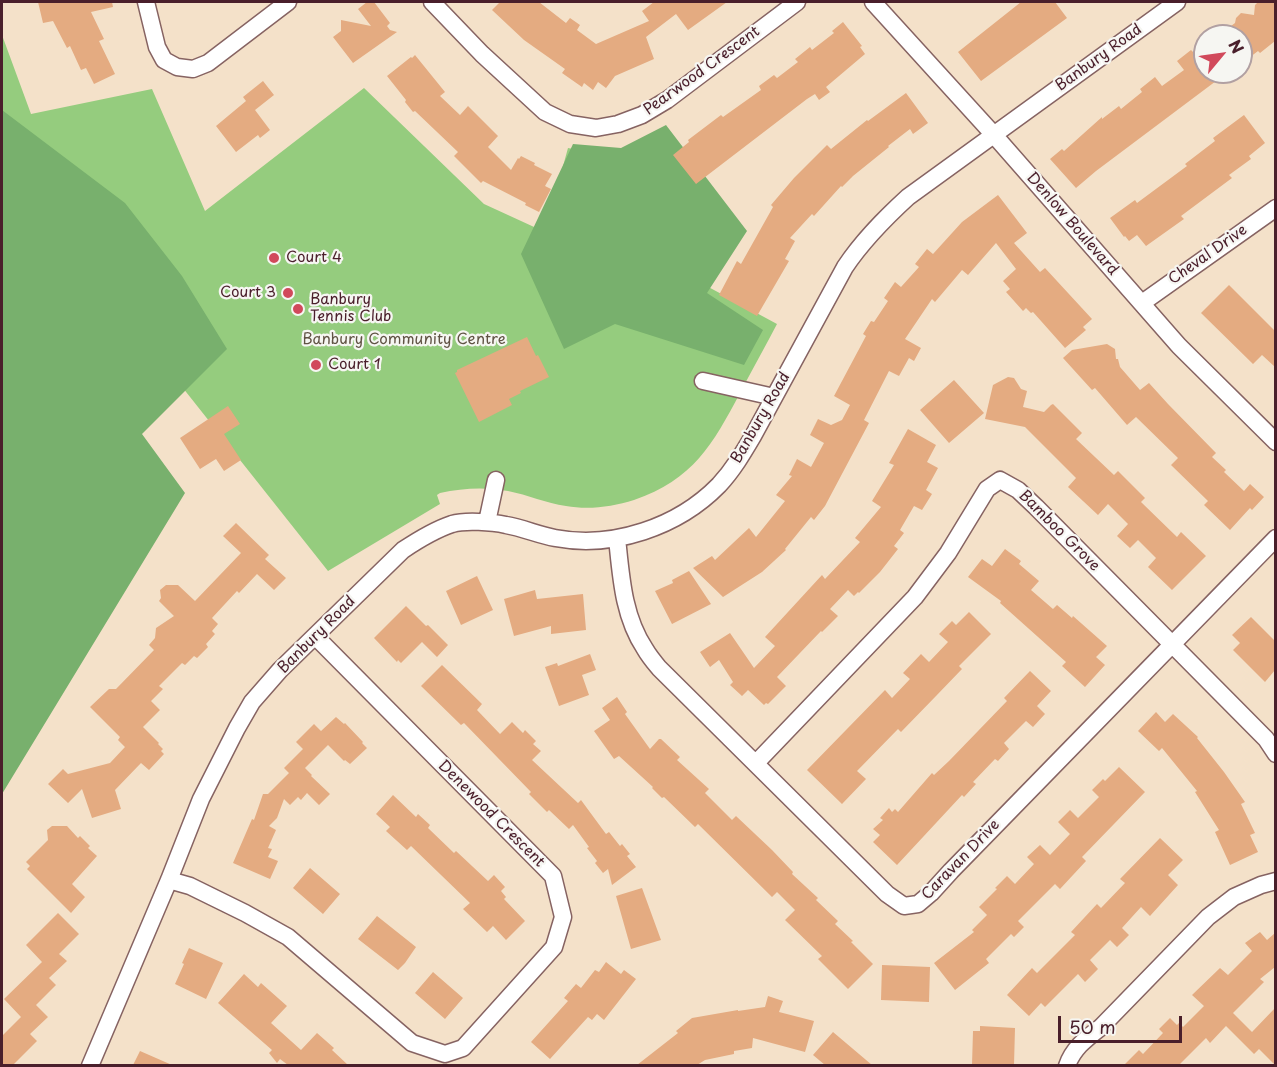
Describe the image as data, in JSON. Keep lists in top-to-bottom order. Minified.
{"streets":{"street":["Banbury Road","Pearwood Crescent","Denlow Boulevard","Cheval Drive","Bamboo Grove","Denewood Crescent","Caravan Drive"]},"crossings":[["Banbury Road","Denlow Boulevard"],["Banbury Road","Denewood Crescent"],["Banbury Road","Caravan Drive"],["Denlow Boulevard","Cheval Drive"],["Bamboo Grove","Caravan Drive"]],"parks":["Banbury Community Centre"],"places":["Court 4","Court 3","Banbury Tennis Club","Court 1"],"scale_bar":"50 m","north":"top right"}
